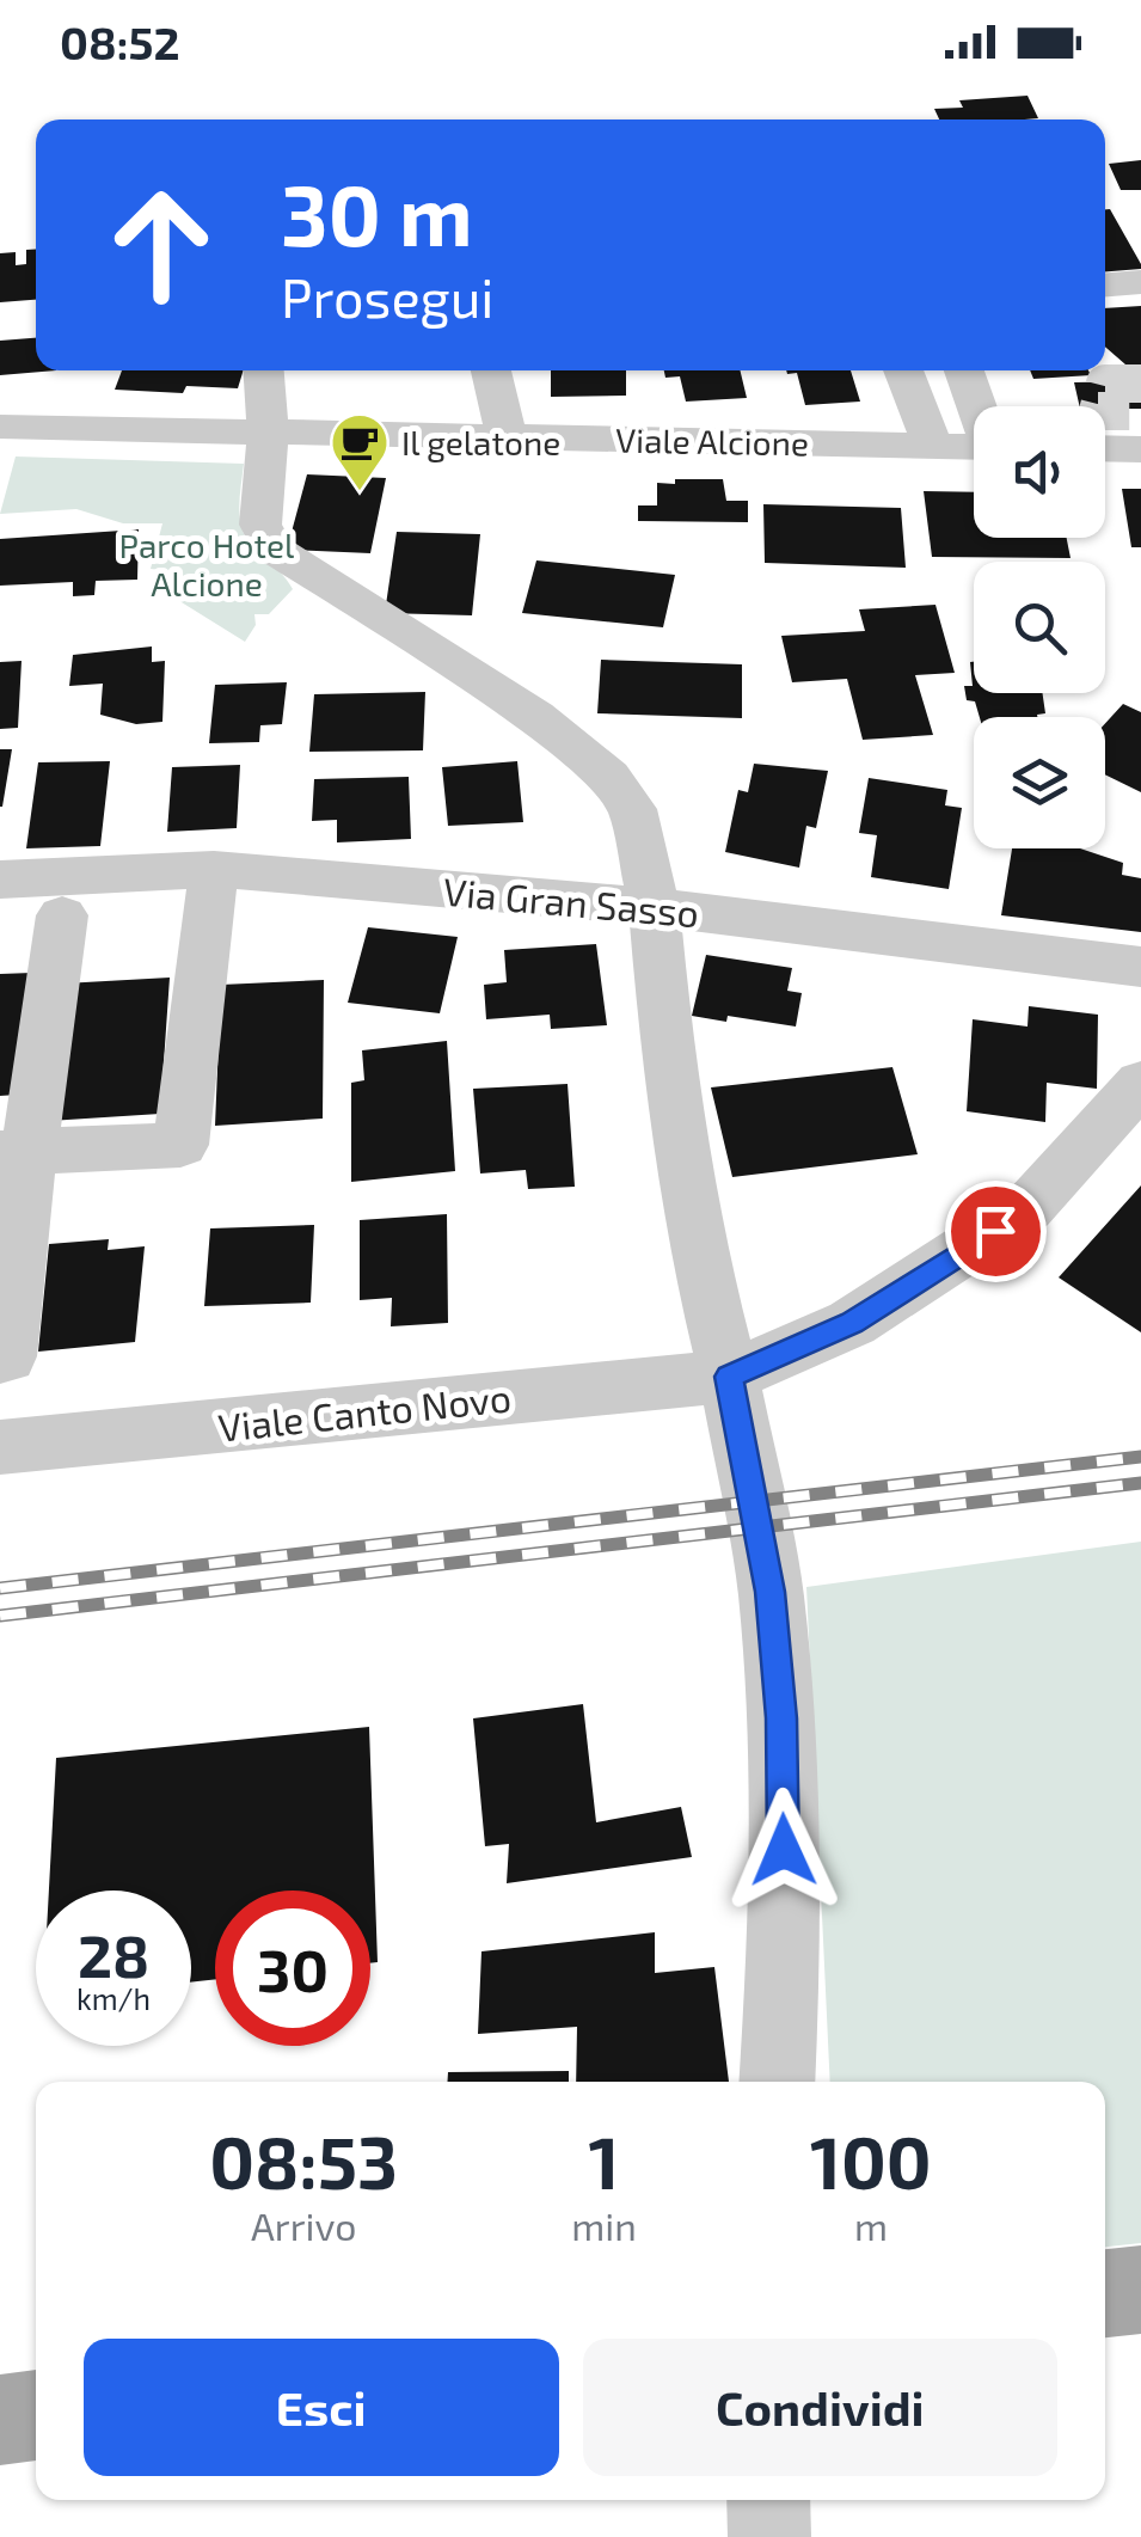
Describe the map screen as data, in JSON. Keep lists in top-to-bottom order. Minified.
{"streets":{"street":["Viale Alcione","Via Gran Sasso","Viale Canto Novo"]},"parks":["Parco Hotel Alcione"],"places":{"cafe":["Il gelatone"]},"page":{"status":"08:52","turn":["30 m","Prosegui"],"speed":"28 km/h","limit":"30","eta":["08:53","Arrivo","1","min","100","m"],"buttons":["Esci","Condividi"]}}
